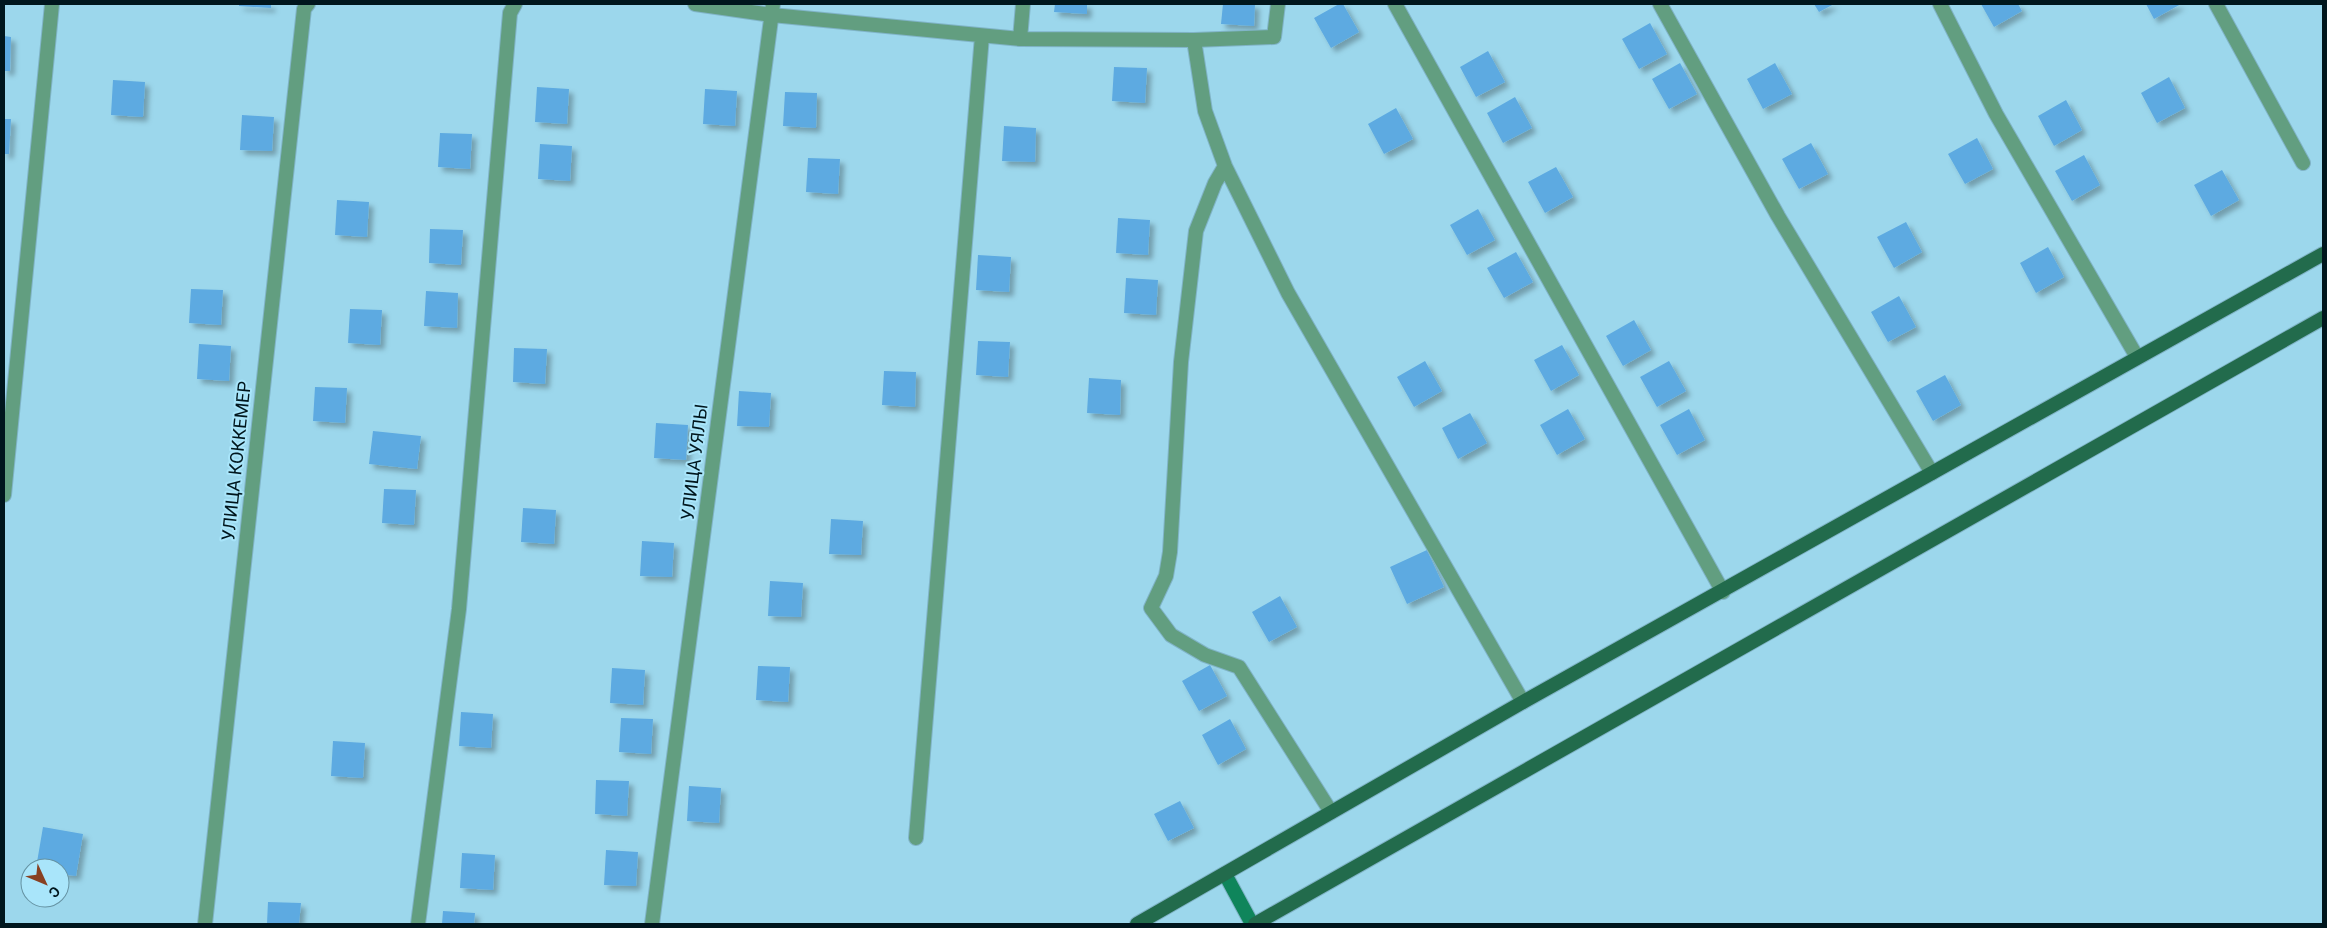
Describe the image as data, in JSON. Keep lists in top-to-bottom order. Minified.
{"streets":{"street":["УЛИЦА КОККЕМЕР","УЛИЦА УЯЛЫ"]},"north":"bottom right"}
